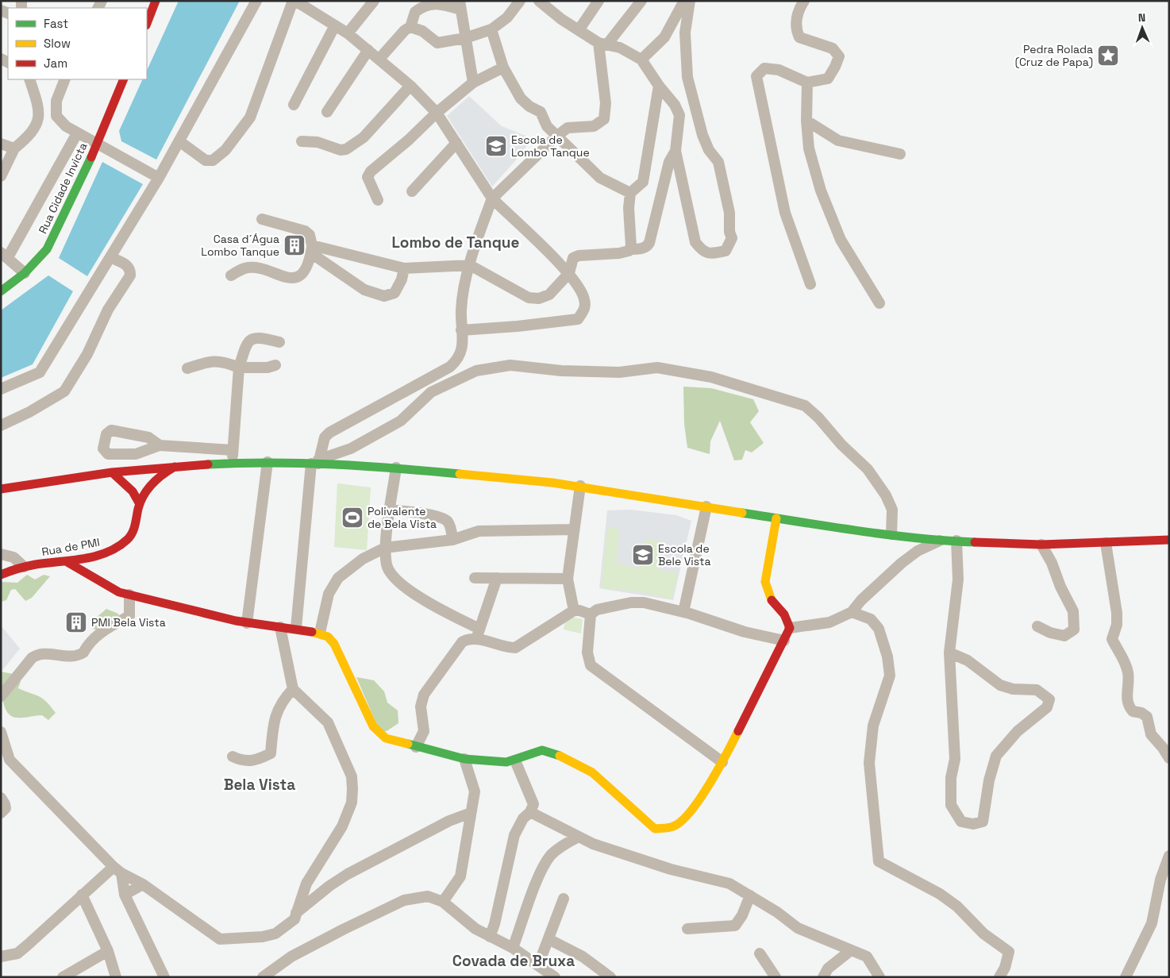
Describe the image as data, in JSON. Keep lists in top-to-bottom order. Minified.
{"streets":{"main road":["Rua Cidade Invicta","Rua de PMI"]},"districts":["Lombo de Tanque","Bela Vista","Covada de Bruxa"],"places":{"place":["Pedra Rolada (Cruz de Papa)"],"school or university":["Escola de Lombo Tanque","Escola de Bele Vista"],"building":["Casa d´Água Lombo Tanque","PMI Bela Vista"],"sports":["Polivalente de Bela Vista"]},"legend":["Fast","Slow","Jam"],"north":"top"}
